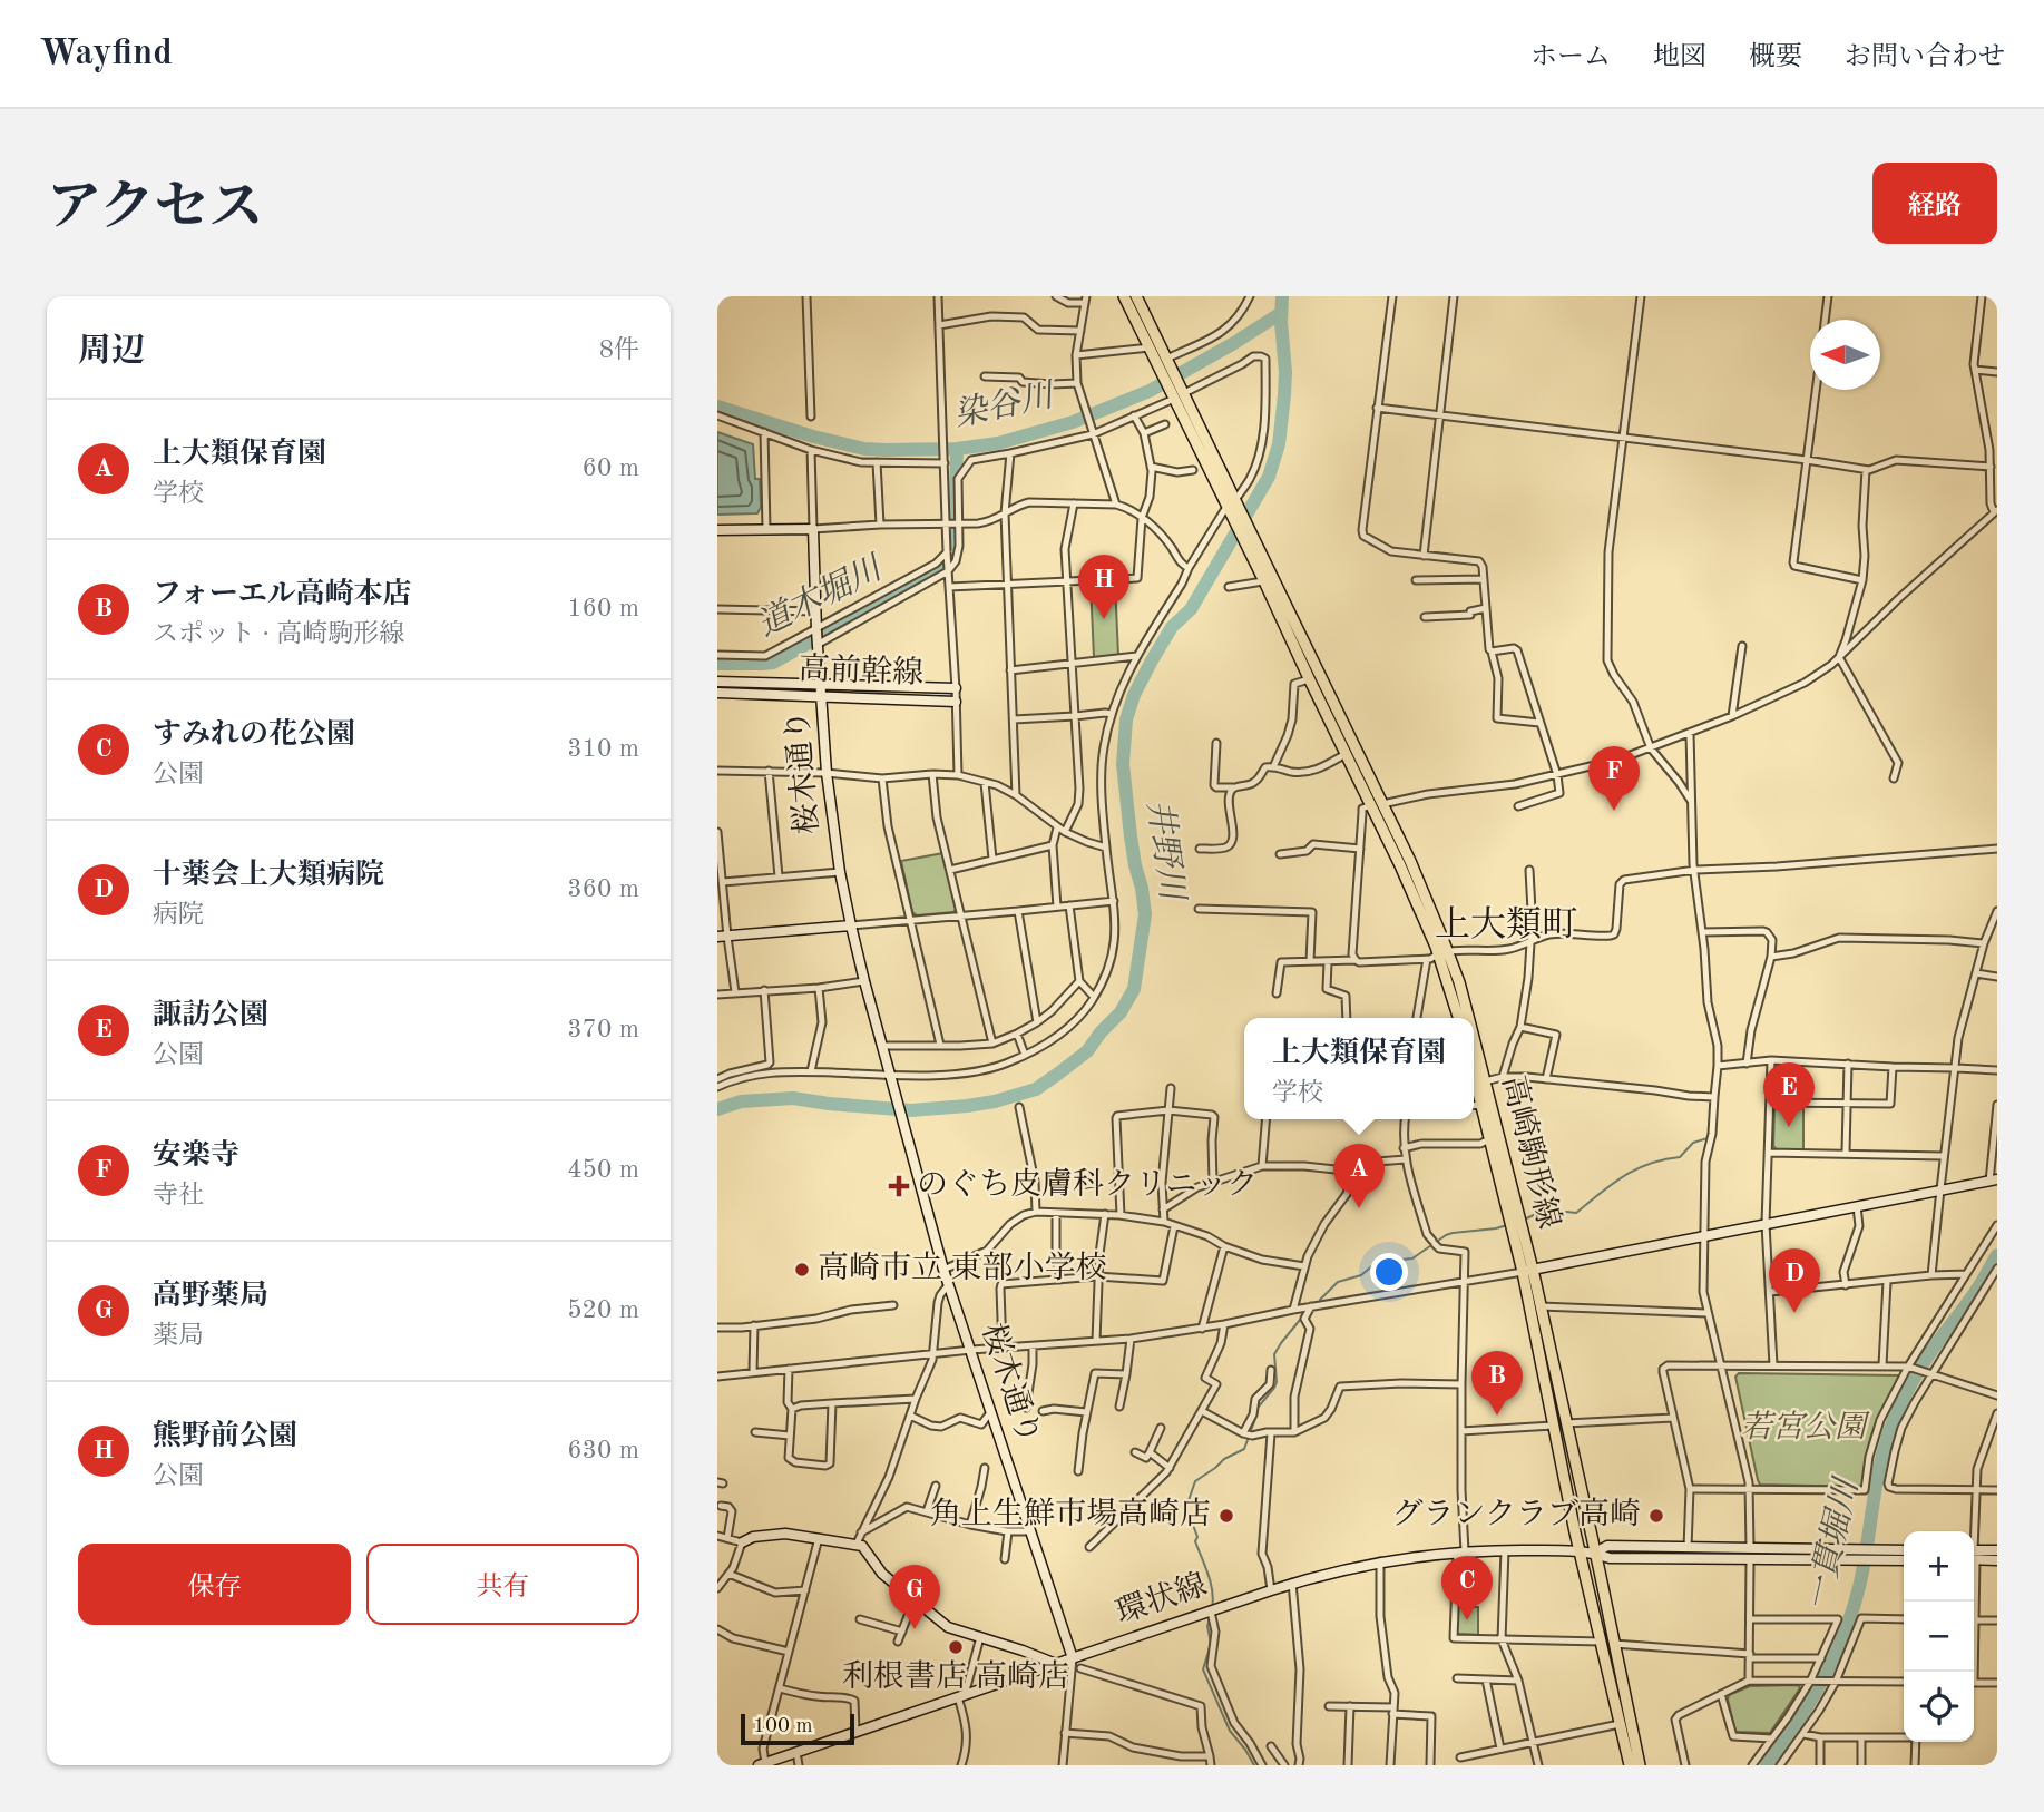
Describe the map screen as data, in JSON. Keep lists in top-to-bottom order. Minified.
{"streets":{"main road":["高崎駒形線"],"street":["高前幹線","桜木通り","環状線"]},"crossings":[["高前幹線","桜木通り"],["桜木通り","環状線"],["高崎駒形線","環状線"]],"districts":["上大類町"],"water":["染谷川","道木堀川","井野川","一貫堀川"],"parks":["若宮公園"],"places":{"health":["のぐち皮膚科クリニック"],"other":["高崎市立 東部小学校","角上生鮮市場高崎店","グランクラブ高崎","利根書店 高崎店"]},"scale_bar":"100 m","north":"left","page":{"header":"Wayfind","nav":["ホーム","地図","概要","お問い合わせ"],"title":"アクセス","buttons":["経路",["保存","共有"]],"heading":["周辺","8件"],"list":[{"mark":"A","name":"上大類保育園","note":"学校","value":"60 m"},{"mark":"B","name":"フォーエル高崎本店","note":"スポット · 高崎駒形線","value":"160 m"},{"mark":"C","name":"すみれの花公園","note":"公園","value":"310 m"},{"mark":"D","name":"十薬会上大類病院","note":"病院","value":"360 m"},{"mark":"E","name":"諏訪公園","note":"公園","value":"370 m"},{"mark":"F","name":"安楽寺","note":"寺社","value":"450 m"},{"mark":"G","name":"高野薬局","note":"薬局","value":"520 m"},{"mark":"H","name":"熊野前公園","note":"公園","value":"630 m"}],"pins":["H","F","E","A","D","B","C","G"],"popup":["上大類保育園","学校"],"map_buttons":["+","−"],"scale":"100 m"}}
